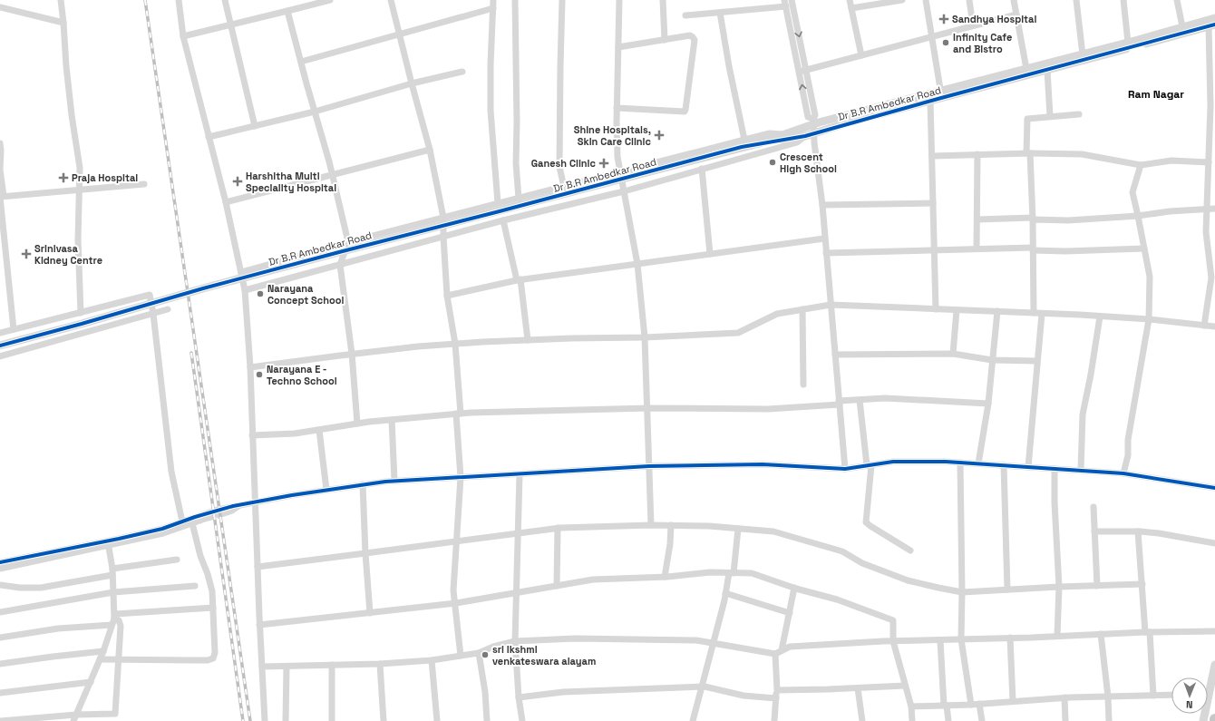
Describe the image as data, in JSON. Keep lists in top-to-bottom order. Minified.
{"streets":{"street":["Dr B.R Ambedkar Road"]},"districts":["Ram Nagar"],"places":{"health":["Sandhya Hospital","Shine Hospitals, Skin Care Clinic","Ganesh Clinic","Praja Hospital","Harshitha Multi Speciality Hospital","Srinivasa Kidney Centre"],"other":["Infinity Cafe and Bistro","Crescent High School","Narayana Concept School","Narayana E - Techno School","sri lkshmi venkateswara alayam"]},"north":"bottom"}
